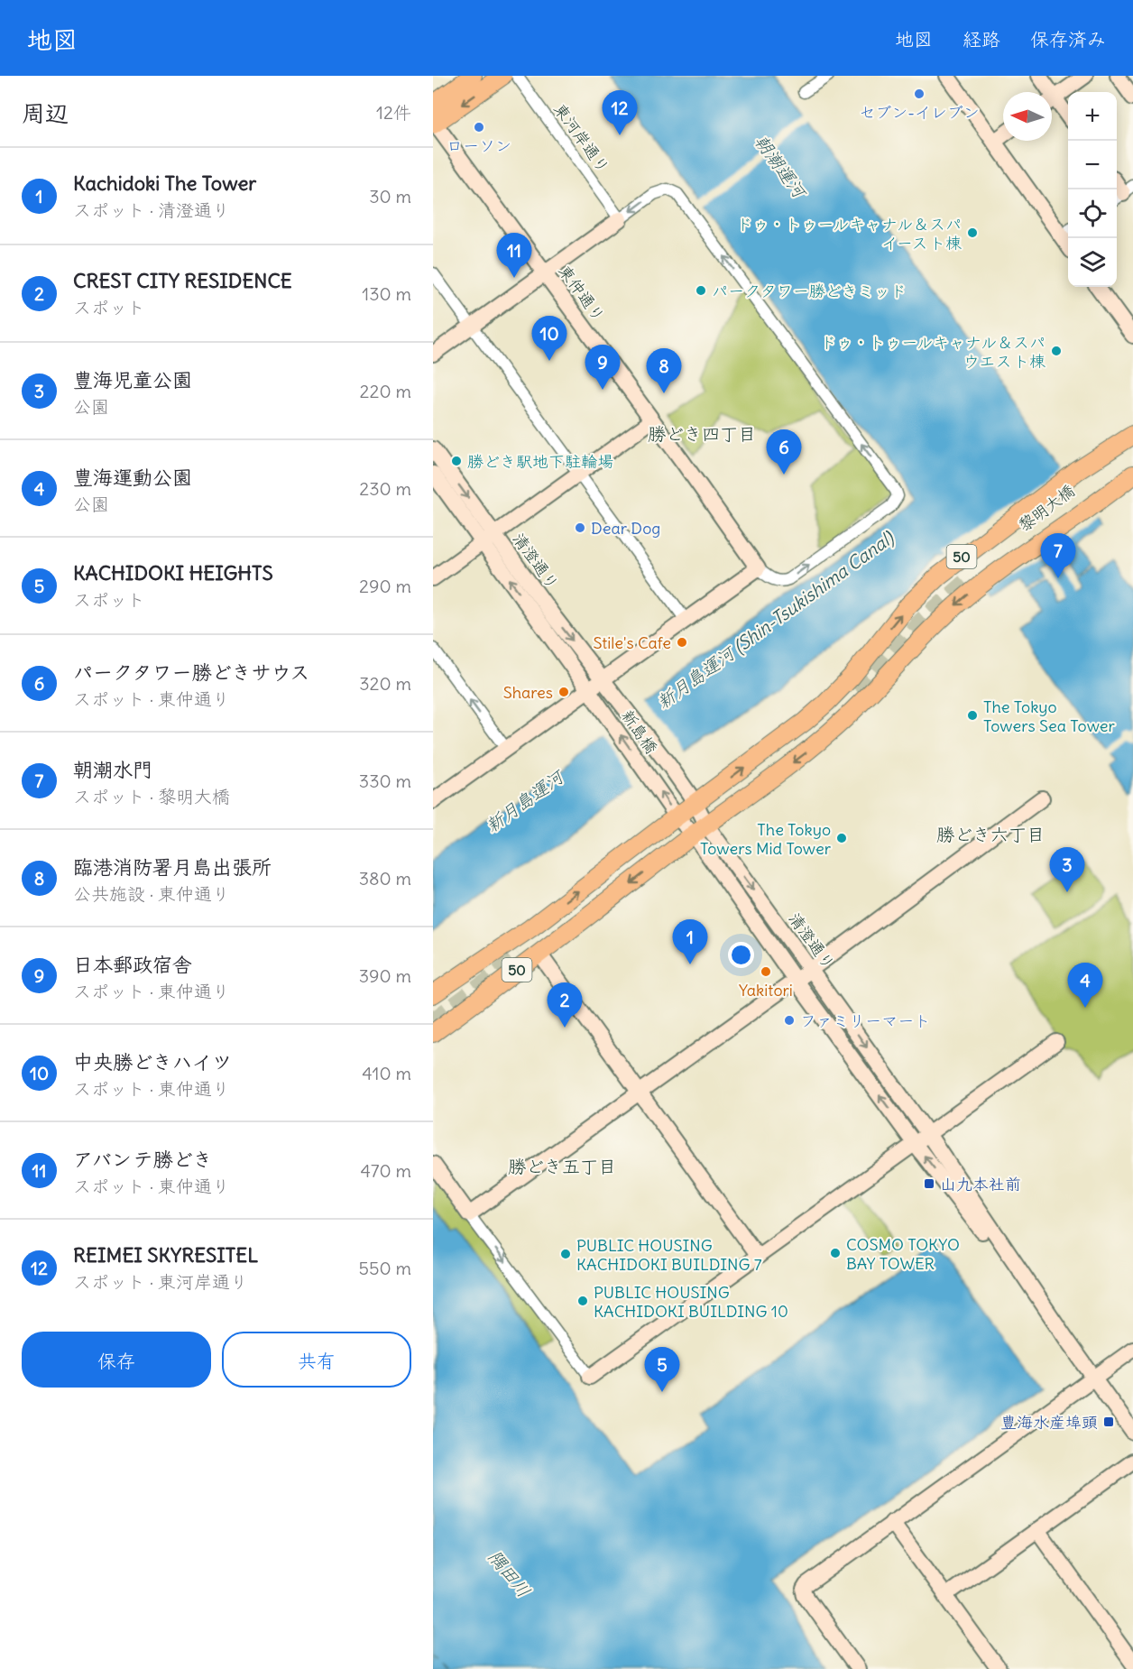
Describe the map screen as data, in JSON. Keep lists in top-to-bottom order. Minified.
{"streets":{"main road":["黎明大橋","50"],"street":["東河岸通り","東仲通り","清澄通り","新島橋"]},"crossings":[["50","清澄通り"],["清澄通り","新島橋"]],"districts":["勝どき四丁目","勝どき六丁目","勝どき五丁目"],"water":["朝潮運河","新月島運河 (Shin-Tsukishima Canal)","新月島運河","隅田川"],"places":{"other":["セブン-イレブン","ローソン","ドゥ・トゥールキャナル＆スパ イースト棟","パークタワー勝どきミッド","ドゥ・トゥールキャナル＆スパ ウエスト棟","勝どき駅地下駐輪場","Dear Dog","Stile's Cafe","Shares","The Tokyo Towers Sea Tower","The Tokyo Towers Mid Tower","Yakitori","ファミリーマート","COSMO TOKYO BAY TOWER","PUBLIC HOUSING KACHIDOKI BUILDING 7","PUBLIC HOUSING KACHIDOKI BUILDING 10"],"transit":["山九本社前","豊海水産埠頭"]},"north":"left","page":{"header":"地図","nav":["地図","経路","保存済み"],"heading":["周辺","12件"],"pins":["12","11","10","9","8","6","7","3","1","4","2","5"],"map_buttons":["+","−"],"list":[{"mark":"1","name":"Kachidoki The Tower","note":"スポット · 清澄通り","value":"30 m"},{"mark":"2","name":"CREST CITY RESIDENCE","note":"スポット","value":"130 m"},{"mark":"3","name":"豊海児童公園","note":"公園","value":"220 m"},{"mark":"4","name":"豊海運動公園","note":"公園","value":"230 m"},{"mark":"5","name":"KACHIDOKI HEIGHTS","note":"スポット","value":"290 m"},{"mark":"6","name":"パークタワー勝どきサウス","note":"スポット · 東仲通り","value":"320 m"},{"mark":"7","name":"朝潮水門","note":"スポット · 黎明大橋","value":"330 m"},{"mark":"8","name":"臨港消防署月島出張所","note":"公共施設 · 東仲通り","value":"380 m"},{"mark":"9","name":"日本郵政宿舎","note":"スポット · 東仲通り","value":"390 m"},{"mark":"10","name":"中央勝どきハイツ","note":"スポット · 東仲通り","value":"410 m"},{"mark":"11","name":"アバンテ勝どき","note":"スポット · 東仲通り","value":"470 m"},{"mark":"12","name":"REIMEI SKYRESITEL","note":"スポット · 東河岸通り","value":"550 m"}],"buttons":["保存","共有"]}}
